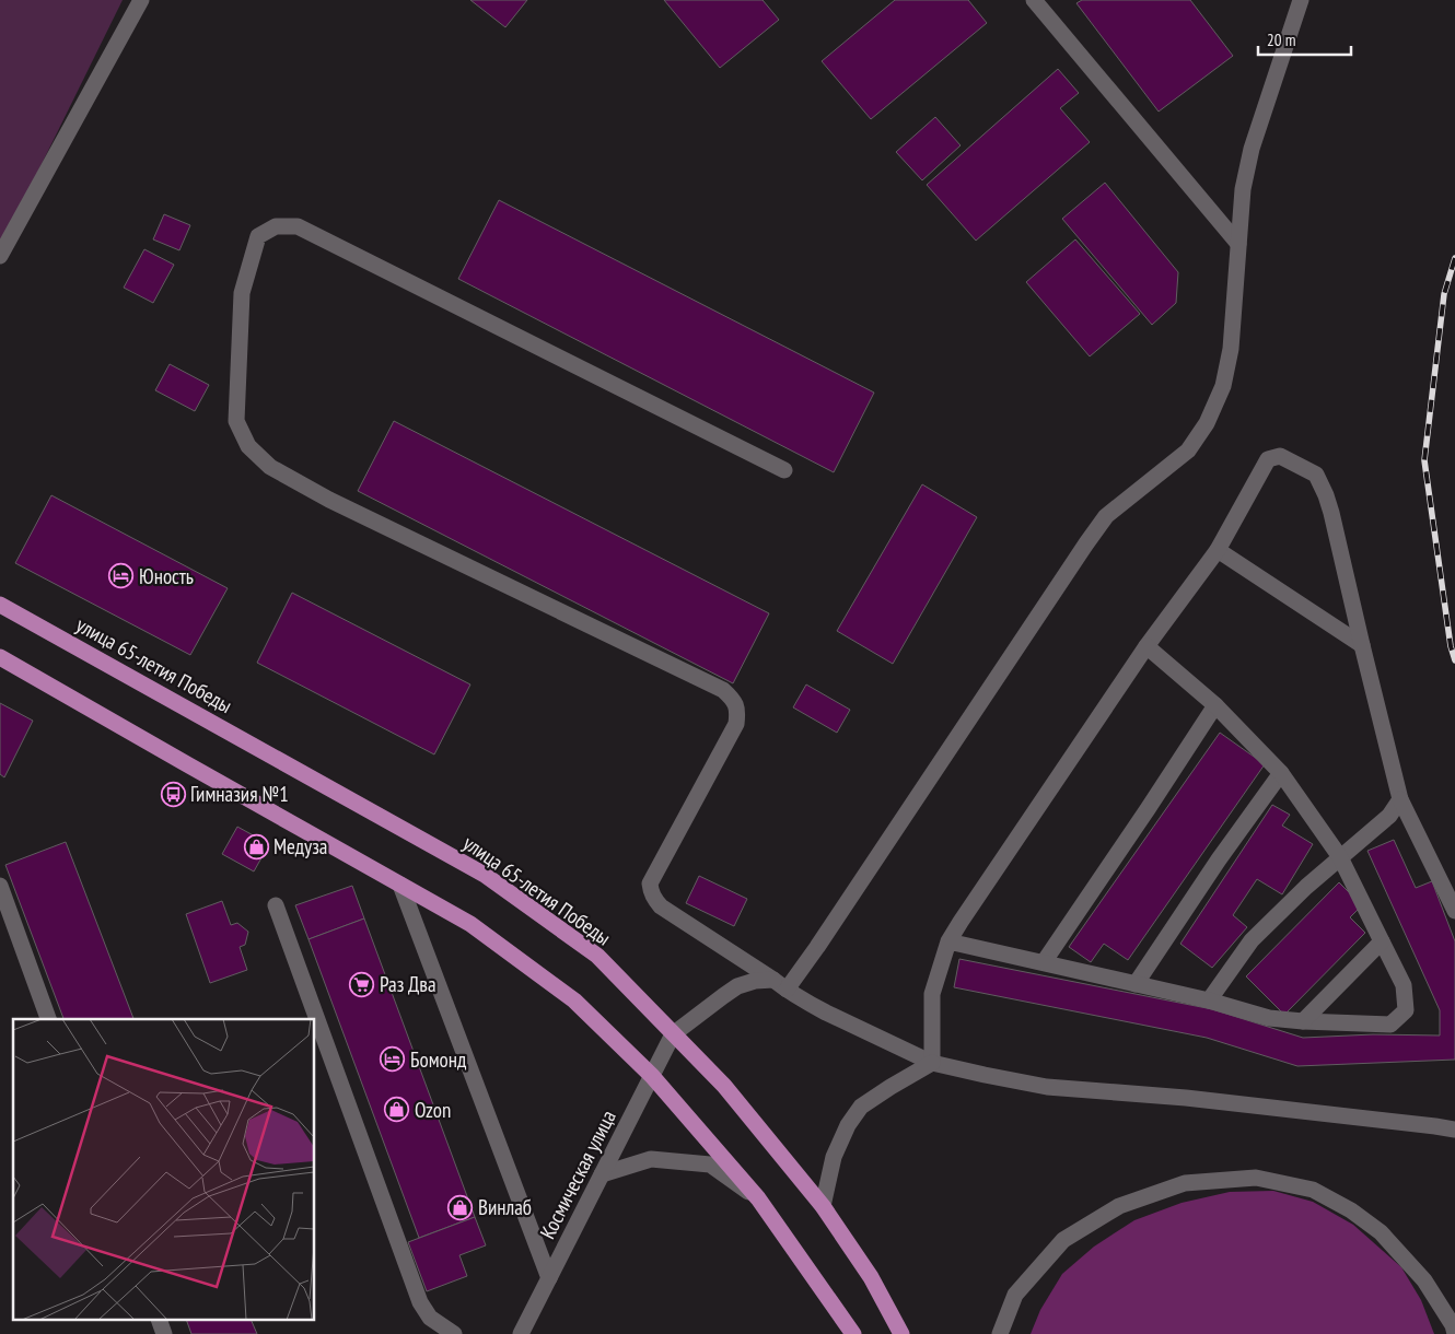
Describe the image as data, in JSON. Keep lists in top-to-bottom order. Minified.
{"streets":{"main road":["улица 65-летия Победы"],"street":["Космическая улица"]},"crossings":[["улица 65-летия Победы","Космическая улица"]],"places":{"hotel":["Юность","Бомонд"],"bus stop":["Гимназия №1"],"shop":["Медуза","Ozon","Винлаб"],"supermarket":["Раз Два"]},"scale_bar":"20 m"}
